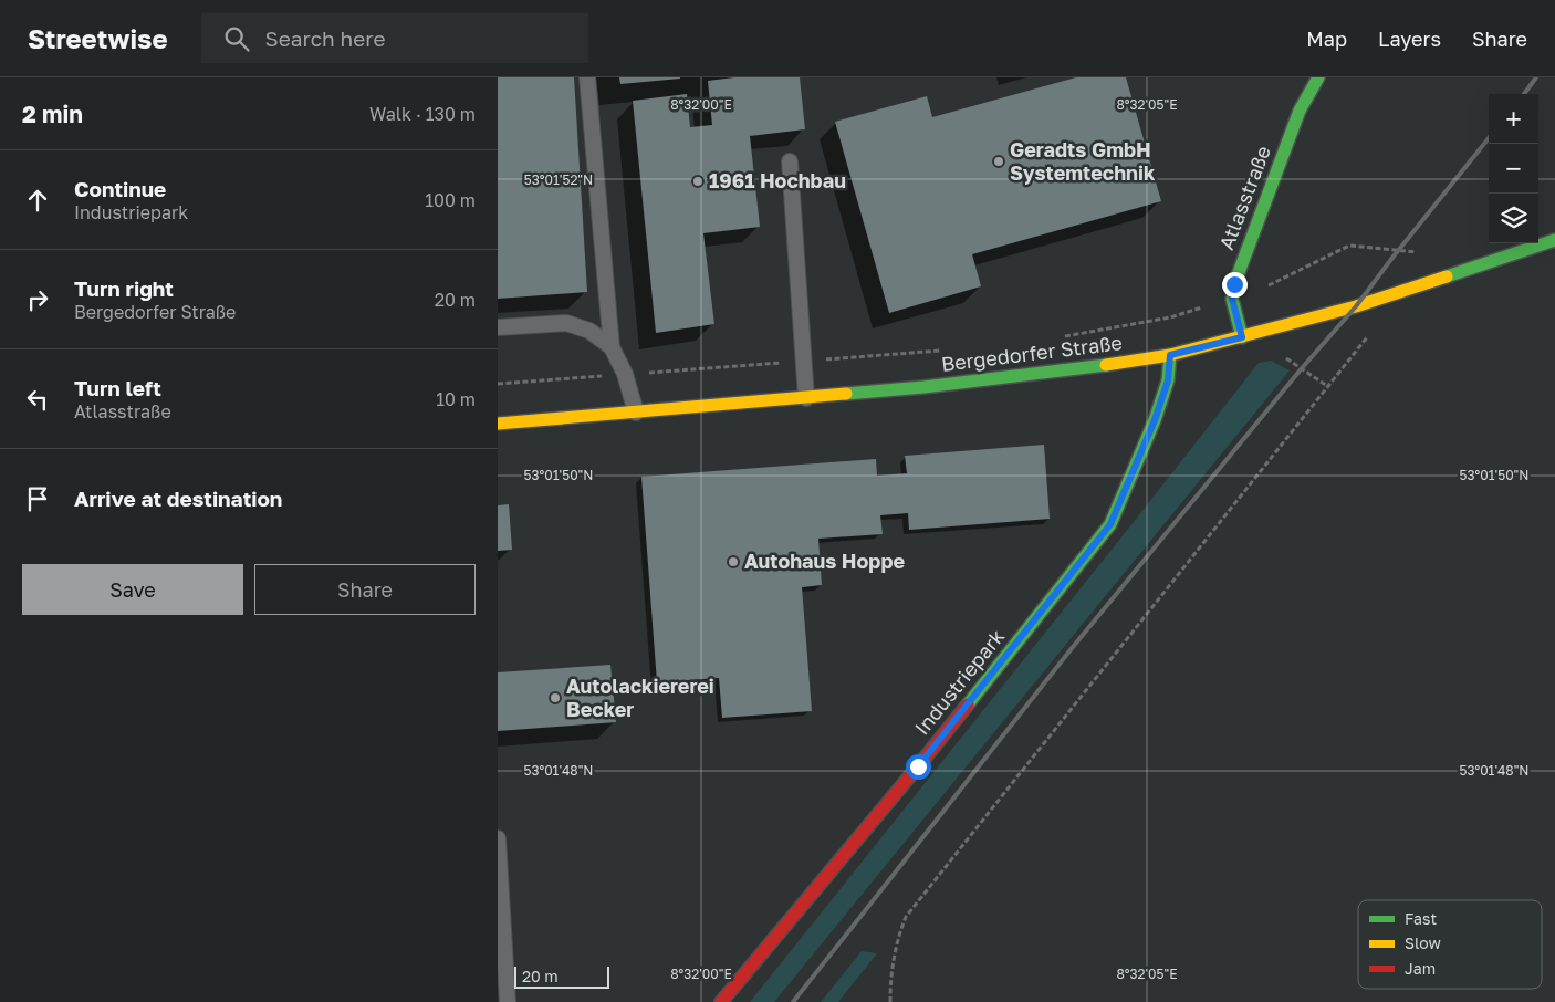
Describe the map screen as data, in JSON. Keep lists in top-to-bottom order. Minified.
{"streets":{"street":["Atlasstraße","Bergedorfer Straße","Industriepark"]},"crossings":[["Atlasstraße","Bergedorfer Straße"],["Bergedorfer Straße","Industriepark"]],"places":["Geradts GmbH Systemtechnik","1961 Hochbau","Autohaus Hoppe","Autolackiererei Becker"],"legend":["Fast","Slow","Jam"],"scale_bar":"20 m","page":{"header":"Streetwise","search":"Search here","nav":["Map","Layers","Share"],"heading":["2 min","Walk · 130 m"],"map_buttons":["+","−"],"list":[["Continue","Industriepark","100 m"],["Turn right","Bergedorfer Straße","20 m"],["Turn left","Atlasstraße","10 m"],"Arrive at destination"],"buttons":["Save","Share"],"scale":"20 m"},"coordinates":["8°32'00\"E","8°32'05\"E","53°01'52\"N","53°01'50\"N","53°01'48\"N"]}
